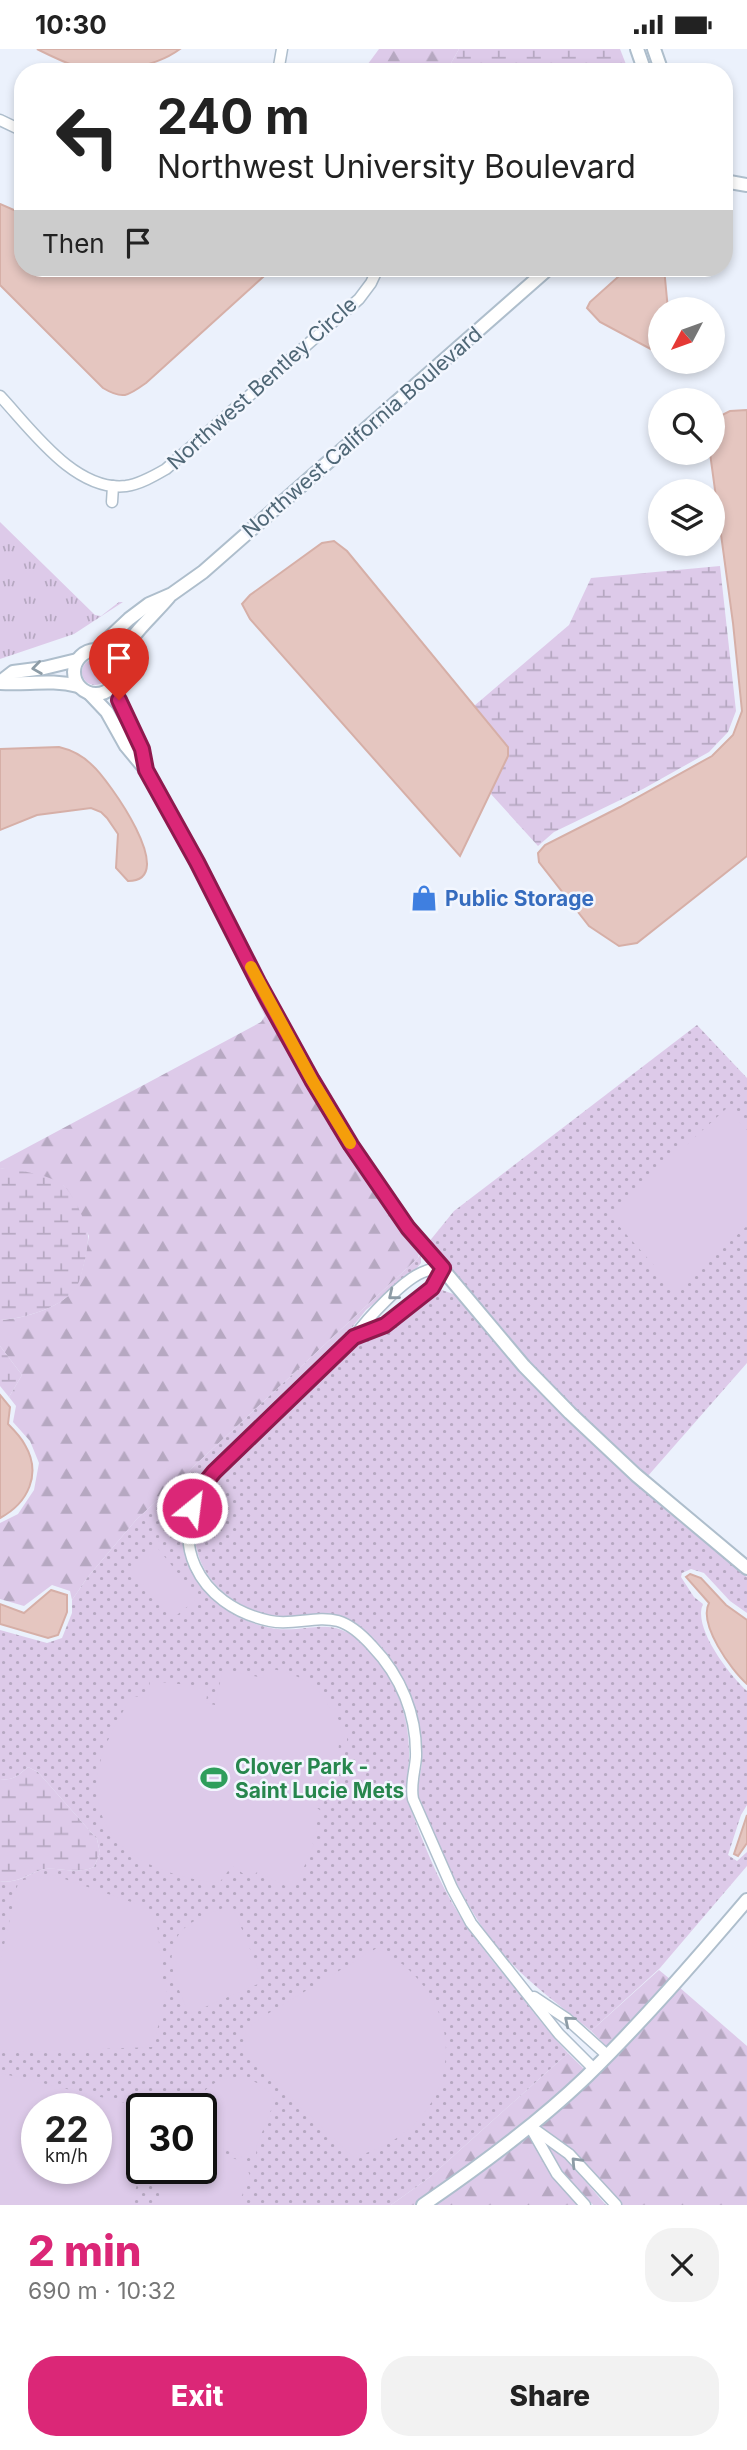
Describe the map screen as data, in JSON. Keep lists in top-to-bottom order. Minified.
{"streets":{"street":["Northwest Bentley Circle","Northwest California Boulevard"]},"places":{"shop":["Public Storage"],"sports":["Clover Park - Saint Lucie Mets"]},"north":"bottom left","page":{"status":"10:30","turn":["240 m","Northwest University Boulevard"],"then":"Then","speed":"22 km/h","limit":"30","heading":["2 min","690 m · 10:32"],"buttons":["Exit","Share"]}}
